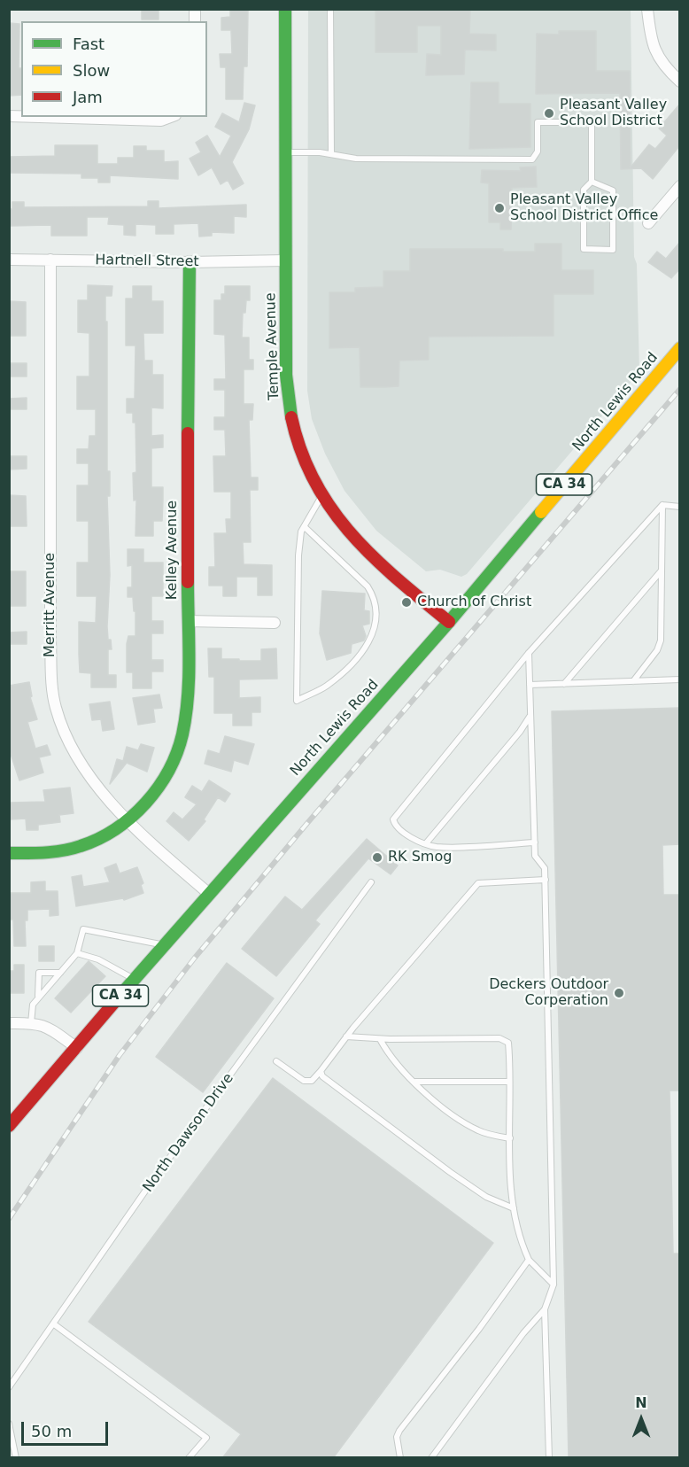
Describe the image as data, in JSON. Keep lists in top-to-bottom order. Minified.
{"streets":{"main road":["Temple Avenue","North Lewis Road","CA 34","Kelley Avenue"],"street":["Hartnell Street","Merritt Avenue"],"lane":["North Dawson Drive"]},"crossings":[["Hartnell Street","Temple Avenue"],["Hartnell Street","Kelley Avenue"],["Hartnell Street","Merritt Avenue"],["Temple Avenue","North Lewis Road"],["North Lewis Road","Merritt Avenue"],["Kelley Avenue","Merritt Avenue"]],"places":["Pleasant Valley School District","Pleasant Valley School District Office","Church of Christ","RK Smog","Deckers Outdoor Corperation"],"legend":["Fast","Slow","Jam"],"scale_bar":"50 m","north":"top"}
